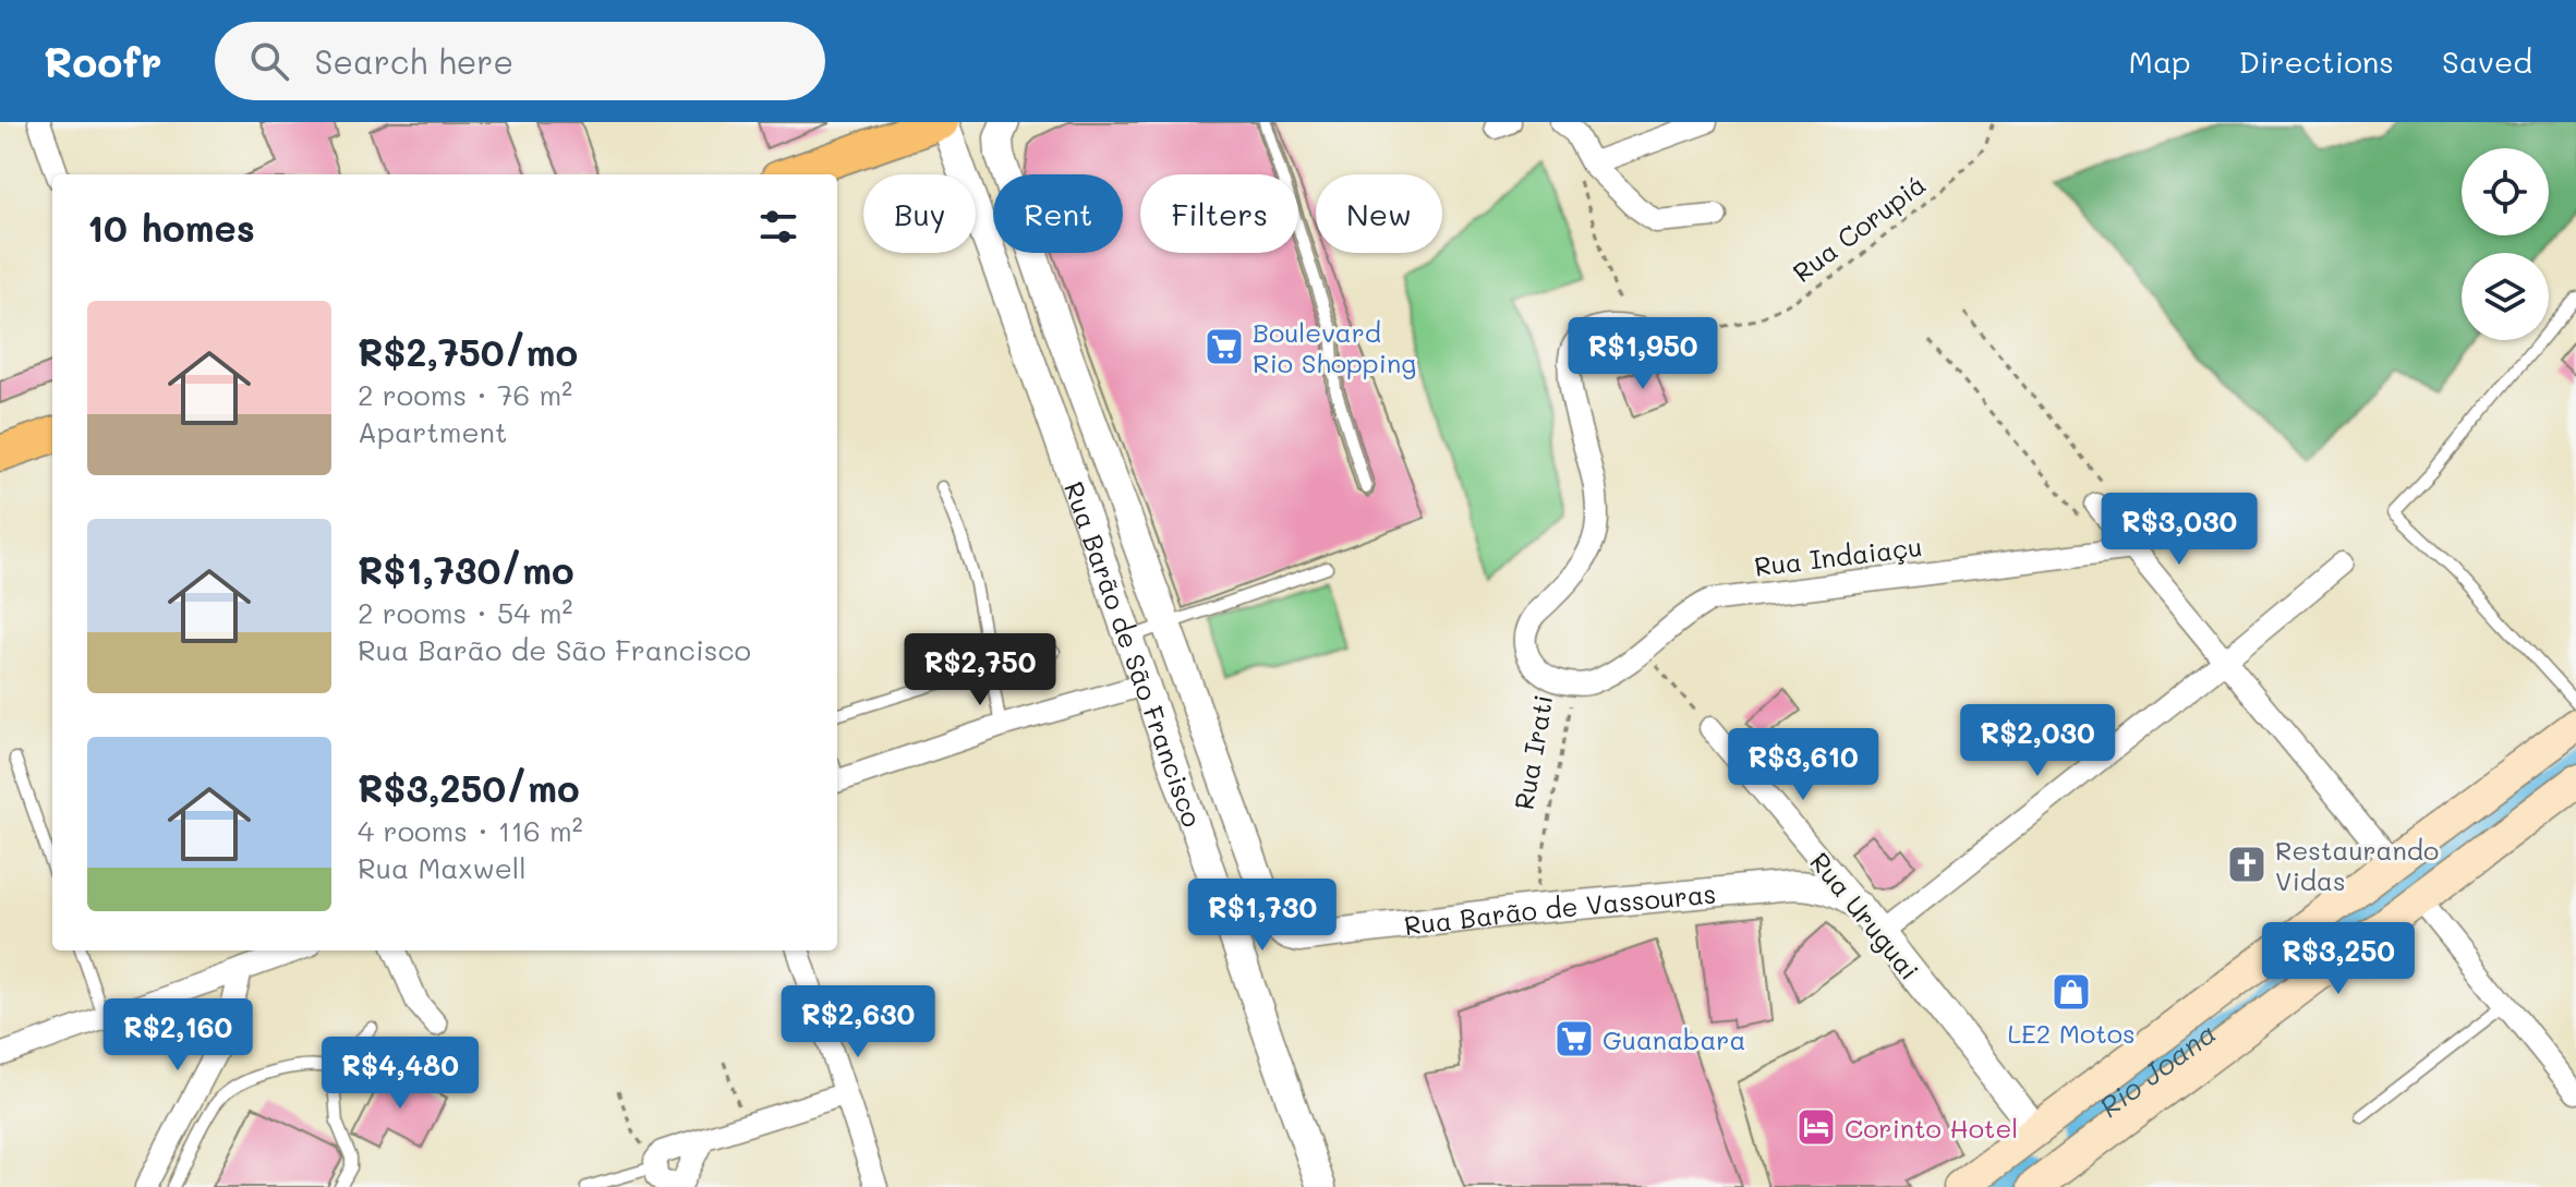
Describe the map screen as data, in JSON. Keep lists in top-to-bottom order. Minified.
{"streets":{"main road":["Rua Uruguai"],"street":["Rua Indaiaçu","Rua Barão de São Francisco","Rua Irati","Rua Barão de Vassouras"],"path":["Rua Corupiá"]},"crossings":[["Rua Corupiá","Rua Irati"],["Rua Indaiaçu","Rua Irati"],["Rua Barão de São Francisco","Rua Barão de Vassouras"],["Rua Irati","Rua Barão de Vassouras"],["Rua Barão de Vassouras","Rua Uruguai"]],"water":["Rio Joana"],"places":{"supermarket":["Boulevard Rio Shopping","Guanabara"],"church":["Restaurando Vidas"],"shop":["LE2 Motos"],"hotel":["Corinto Hotel"]},"page":{"header":"Roofr","search":"Search here","nav":["Map","Directions","Saved"],"chip":["Buy","Rent","Filters","New"],"heading":"10 homes","list":[{"name":"R$2,750/mo","note":"2 rooms · 76 m² · Apartment"},{"name":"R$1,730/mo","note":"2 rooms · 54 m² · Rua Barão de São Francisco"},{"name":"R$3,250/mo","note":"4 rooms · 116 m² · Rua Maxwell"}],"price":["R$1,950","R$3,030","R$2,750","R$2,030","R$3,610","R$1,730","R$3,250","R$2,630","R$2,160","R$4,480"]}}
